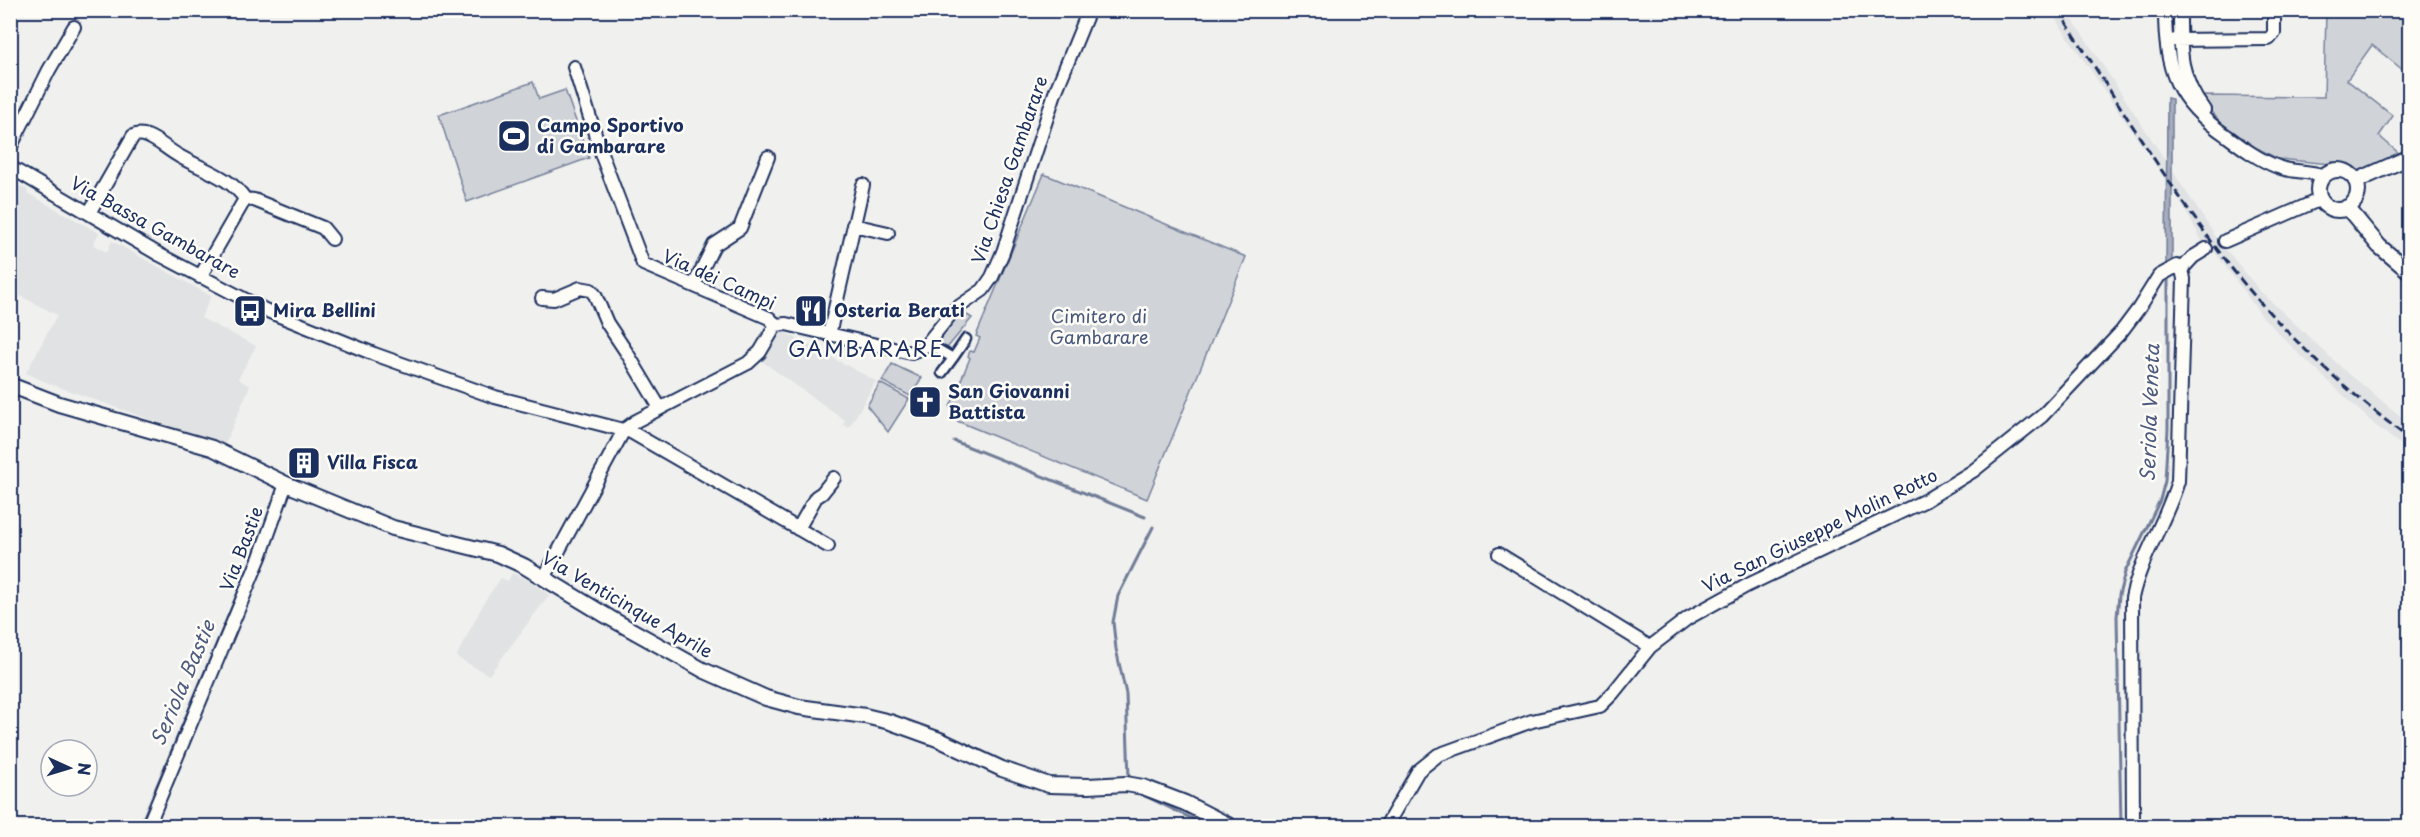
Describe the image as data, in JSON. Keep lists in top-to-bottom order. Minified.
{"streets":{"street":["Via Chiesa Gambarare","Via Bassa Gambarare","Via dei Campi","Via San Giuseppe Molin Rotto","Via Bastie","Via Venticinque Aprile"]},"crossings":[["Via Bastie","Via Venticinque Aprile"]],"districts":["GAMBARARE"],"water":["Seriola Veneta","Seriola Bastie"],"parks":["Cimitero di Gambarare"],"places":{"sports":["Campo Sportivo di Gambarare"],"bus stop":["Mira Bellini"],"restaurant":["Osteria Berati"],"church":["San Giovanni Battista"],"building":["Villa Fisca"]},"north":"right"}
